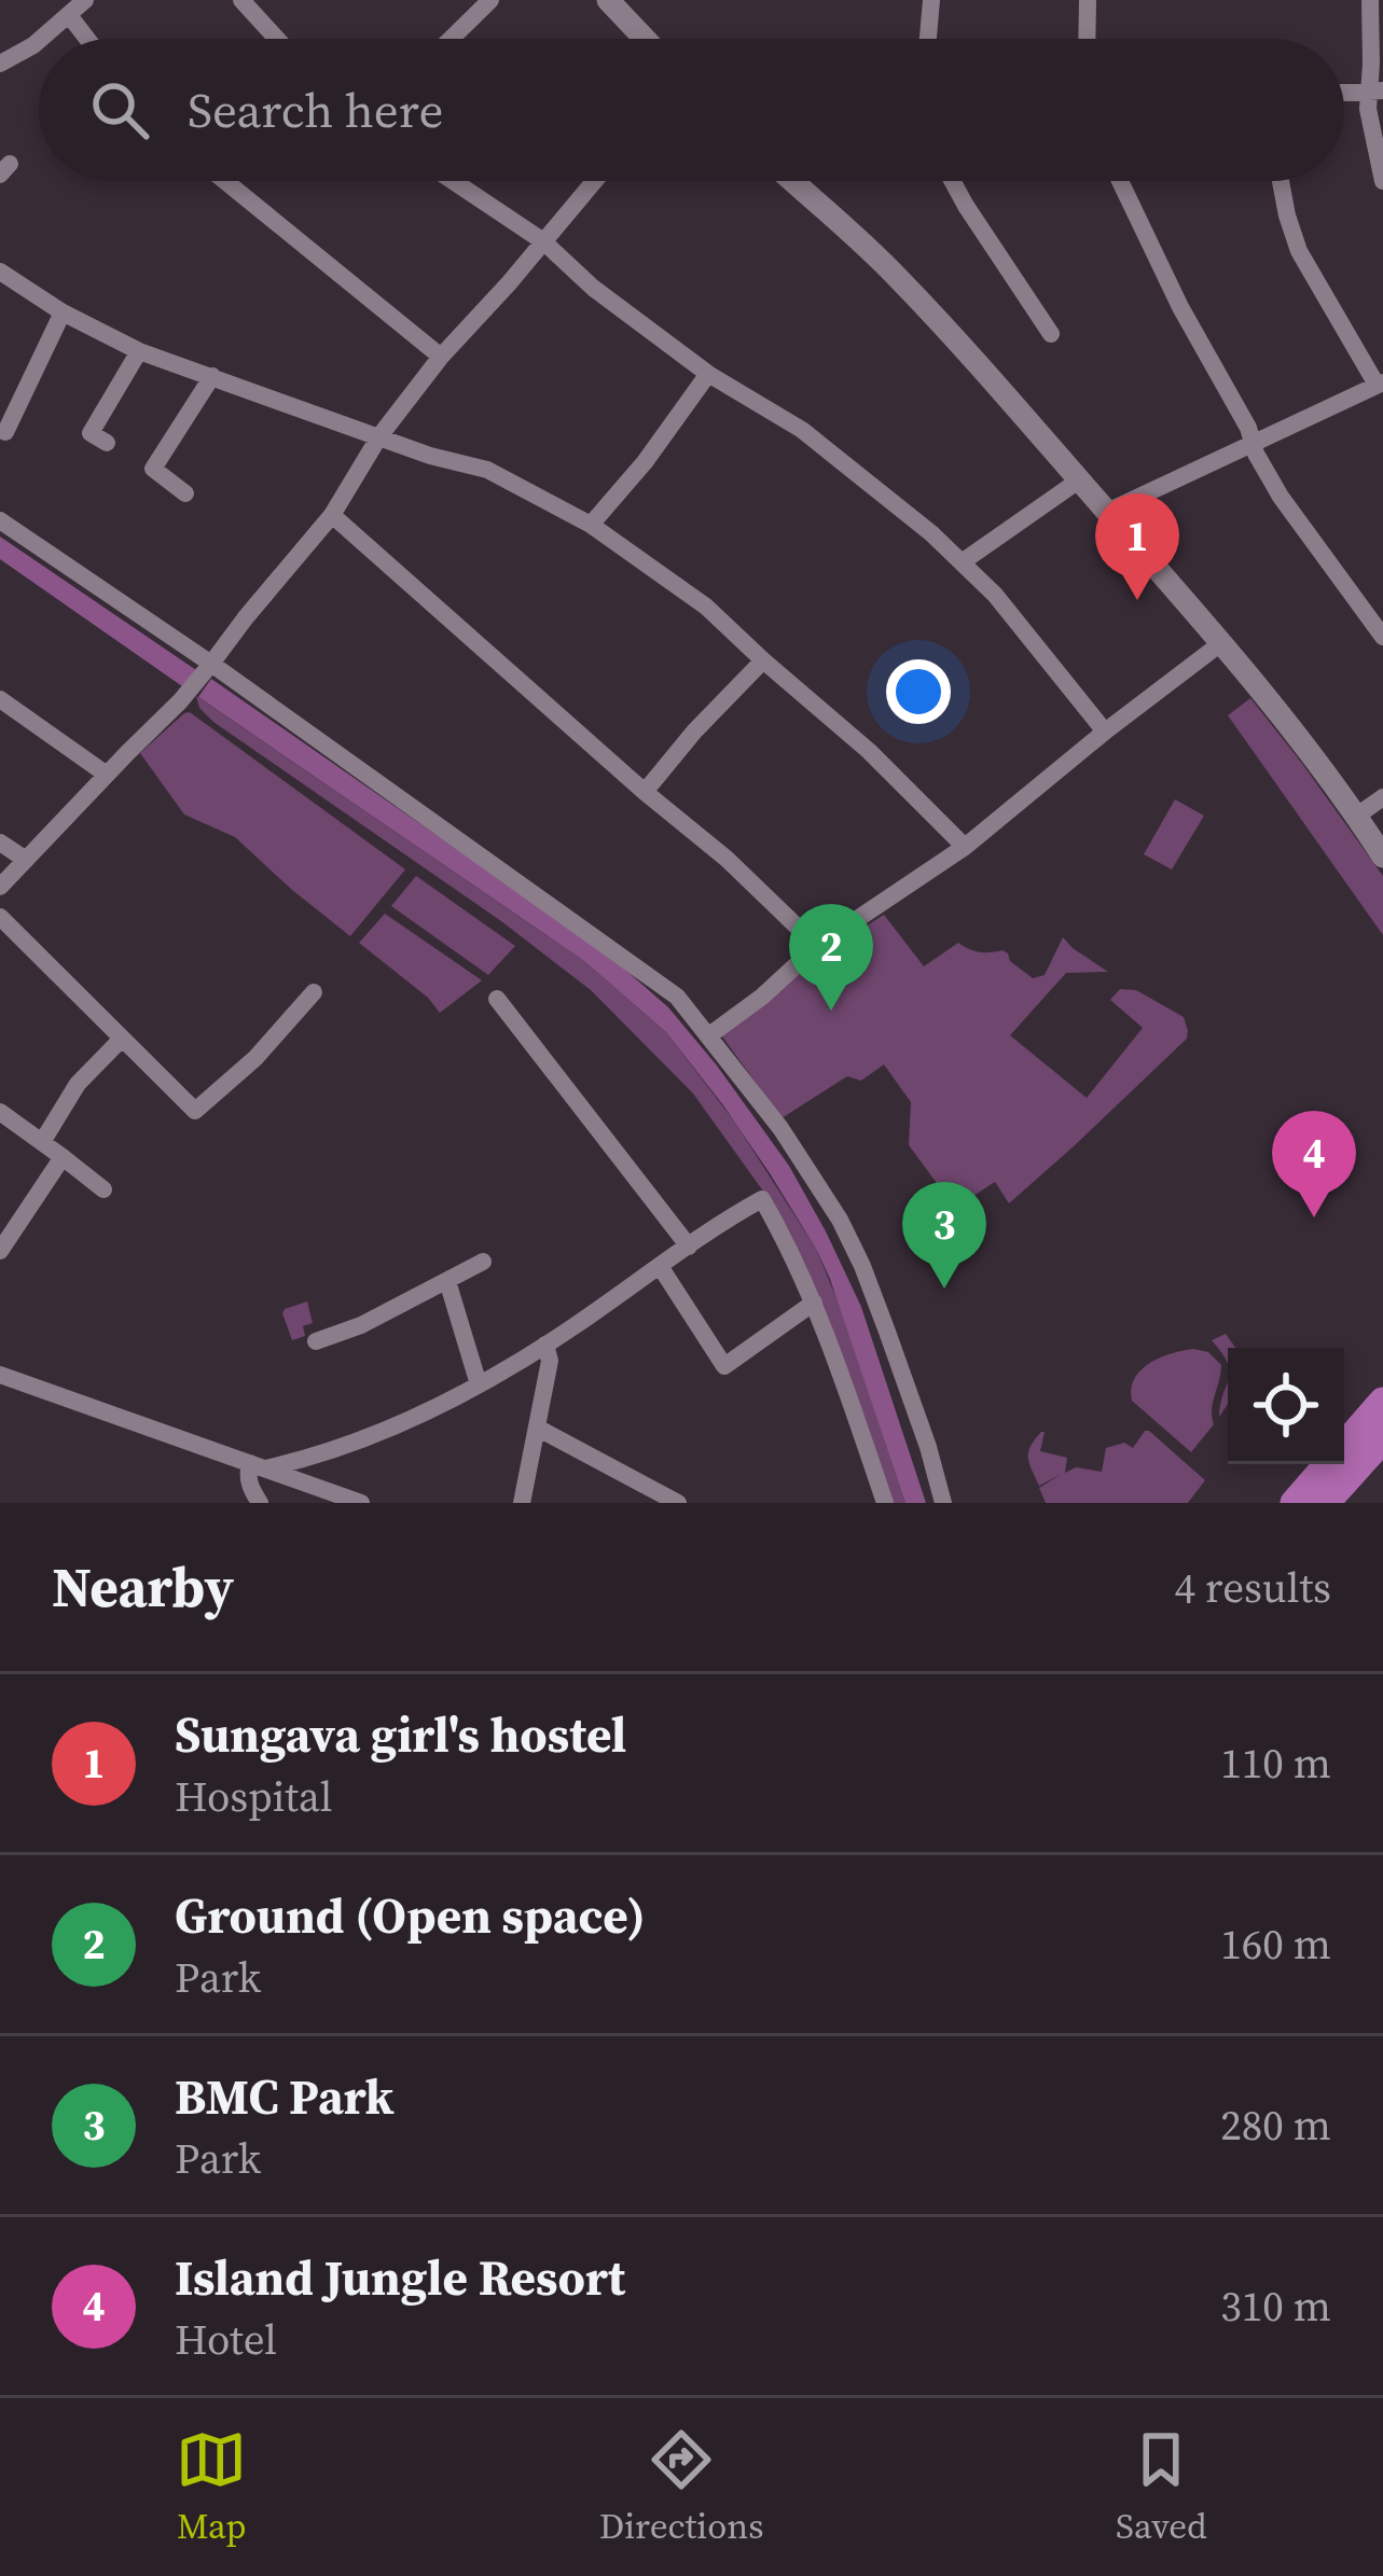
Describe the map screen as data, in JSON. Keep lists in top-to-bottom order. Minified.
{"page":{"search":"Search here","pins":["1","2","4","3"],"heading":["Nearby","4 results"],"list":[{"mark":"1","name":"Sungava girl's hostel","note":"Hospital","value":"110 m"},{"mark":"2","name":"Ground (Open space)","note":"Park","value":"160 m"},{"mark":"3","name":"BMC Park","note":"Park","value":"280 m"},{"mark":"4","name":"Island Jungle Resort","note":"Hotel","value":"310 m"}],"nav":["Map","Directions","Saved"]}}
